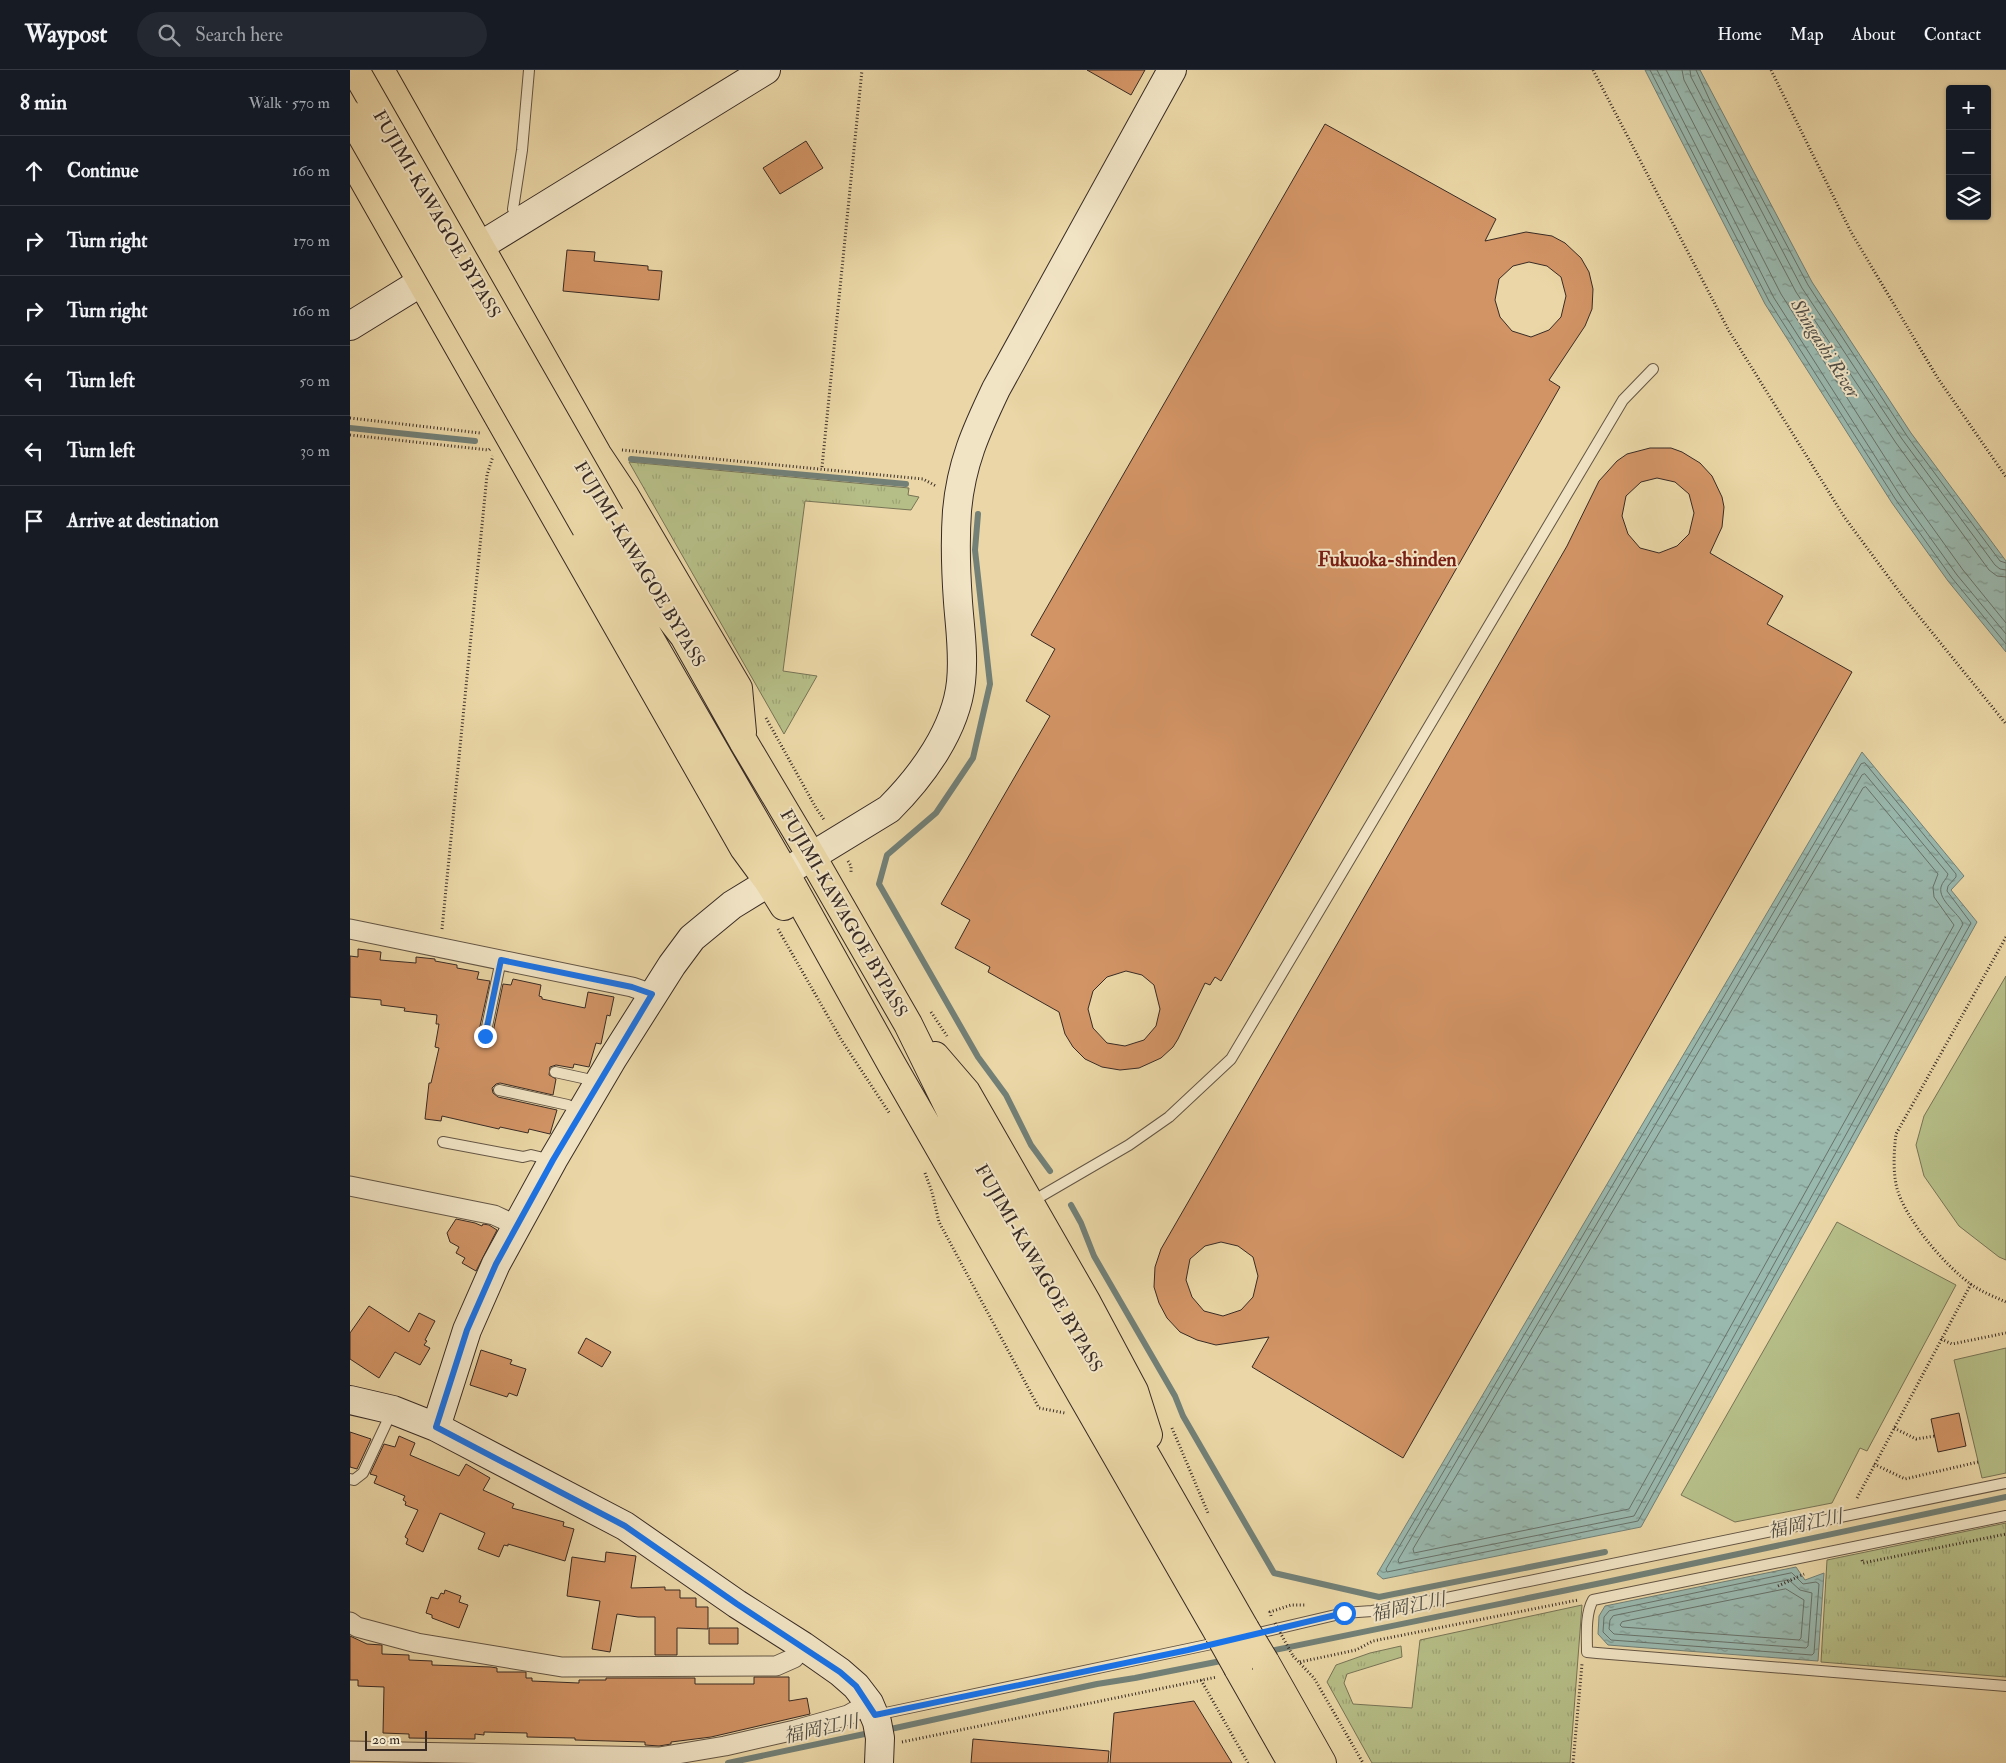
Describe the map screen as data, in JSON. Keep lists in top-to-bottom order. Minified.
{"streets":{"highway":["FUJIMI-KAWAGOE BYPASS"]},"districts":["Fukuoka-shinden"],"water":["Shingashi River","福岡江川"],"scale_bar":"20 m","page":{"header":"Waypost","search":"Search here","nav":["Home","Map","About","Contact"],"heading":["8 min","Walk · 570 m"],"map_buttons":["+","−"],"list":[["Continue","160 m"],["Turn right","170 m"],["Turn right","160 m"],["Turn left","50 m"],["Turn left","30 m"],"Arrive at destination"],"scale":"20 m"}}
